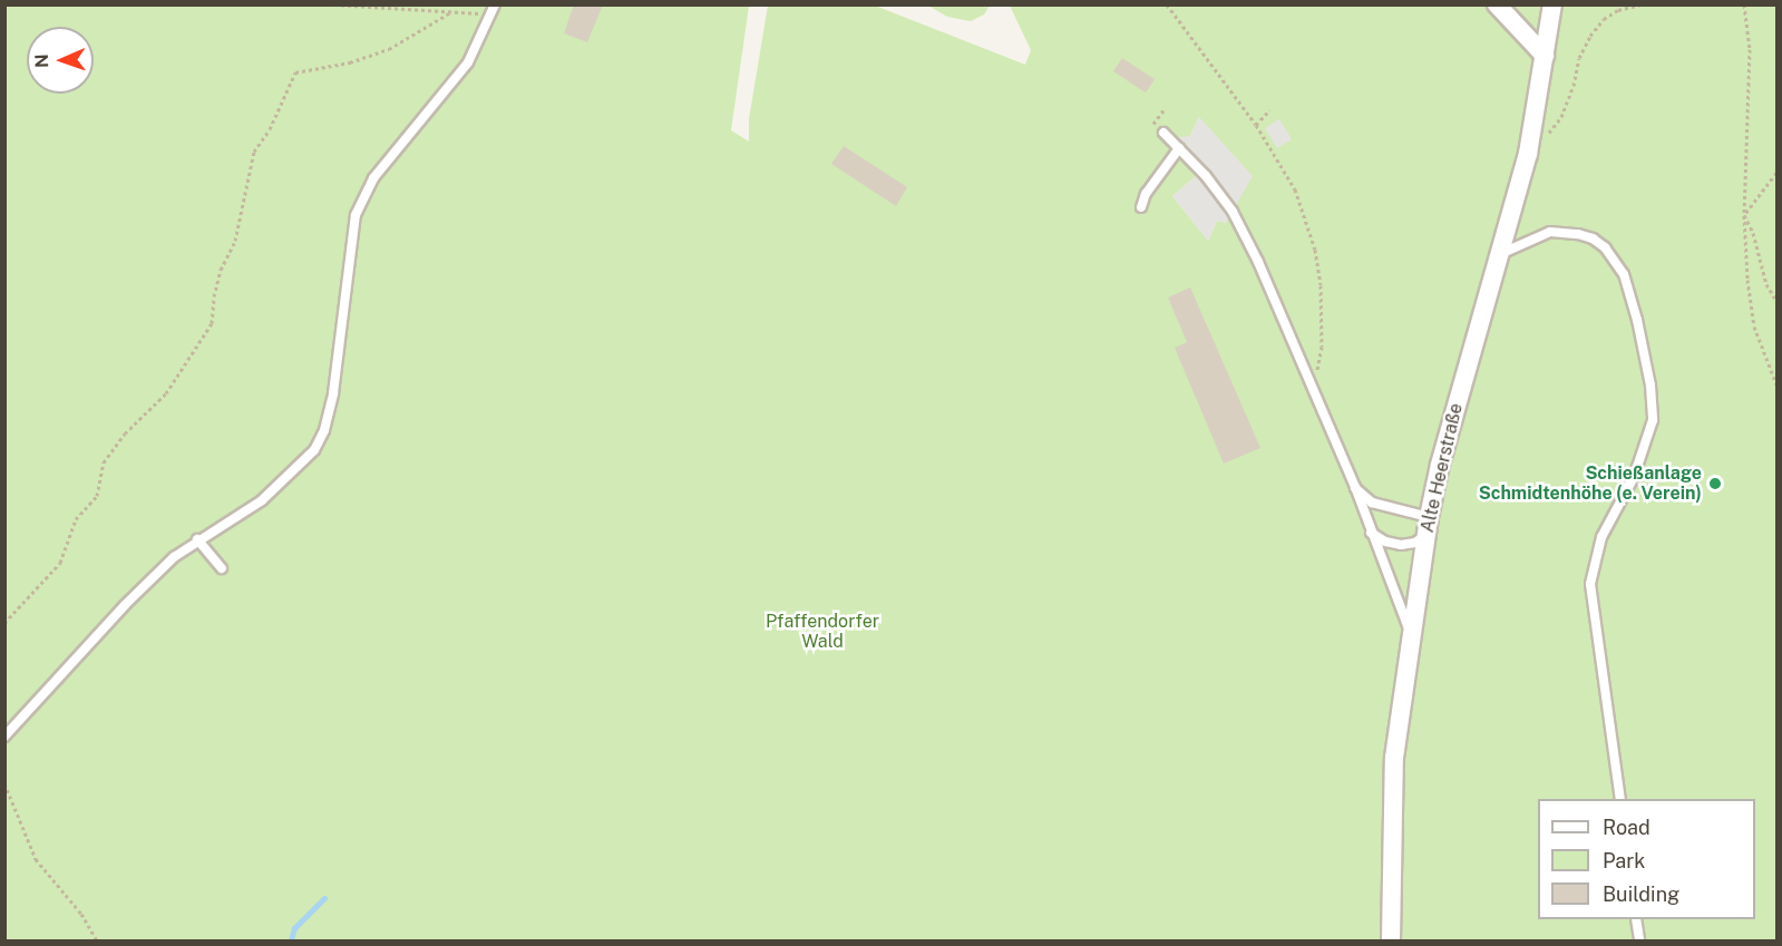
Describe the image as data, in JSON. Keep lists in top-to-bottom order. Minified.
{"streets":{"street":["Alte Heerstraße"]},"parks":["Pfaffendorfer Wald"],"places":["Schießanlage Schmidtenhöhe (e. Verein)"],"legend":["Road","Park","Building"],"north":"left"}
